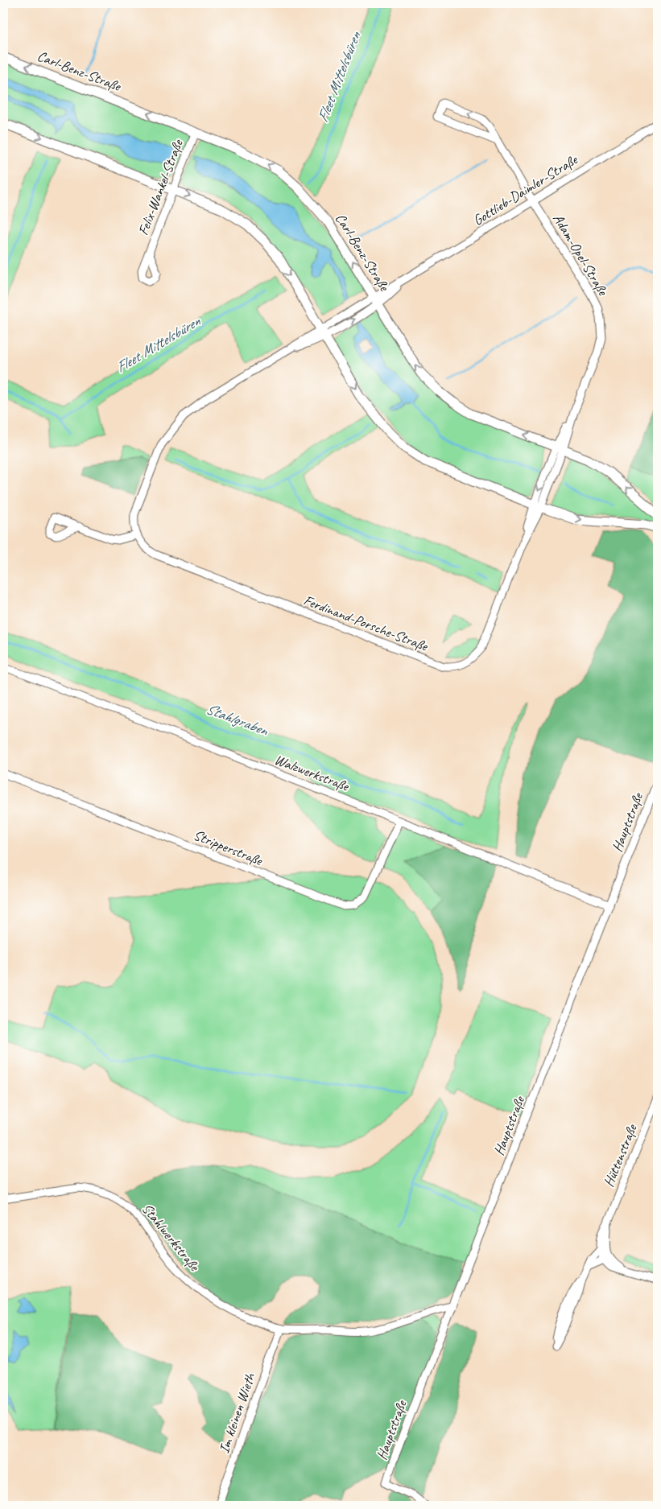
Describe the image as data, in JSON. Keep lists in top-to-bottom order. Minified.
{"streets":{"street":["Carl-Benz-Straße","Felix-Wankel-Straße","Gottlieb-Daimler-Straße","Adam-Opel-Straße","Ferdinand-Porsche-Straße","Walzwerkstraße","Hauptstraße","Stripperstraße","Hüttenstraße","Stahlwerkstraße","Im kleinen Wieth"]},"crossings":[["Carl-Benz-Straße","Felix-Wankel-Straße"],["Carl-Benz-Straße","Gottlieb-Daimler-Straße"],["Carl-Benz-Straße","Adam-Opel-Straße"],["Carl-Benz-Straße","Ferdinand-Porsche-Straße"],["Gottlieb-Daimler-Straße","Adam-Opel-Straße"],["Gottlieb-Daimler-Straße","Ferdinand-Porsche-Straße"],["Adam-Opel-Straße","Ferdinand-Porsche-Straße"],["Walzwerkstraße","Hauptstraße"],["Walzwerkstraße","Stripperstraße"],["Hauptstraße","Stahlwerkstraße"],["Stahlwerkstraße","Im kleinen Wieth"]],"water":["Fleet Mittelsbüren","Stahlgraben"]}
